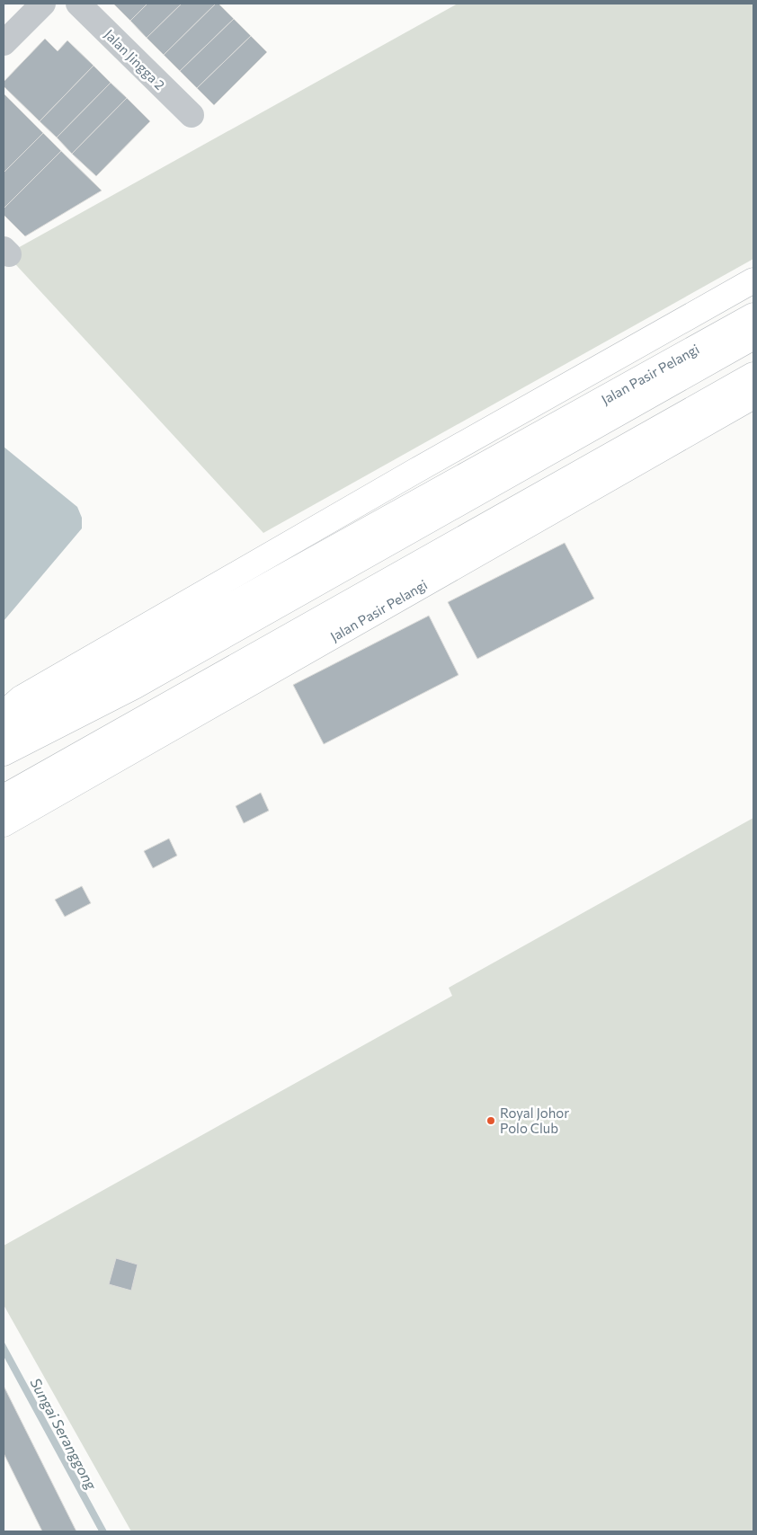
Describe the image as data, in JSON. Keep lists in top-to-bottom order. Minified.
{"streets":{"main road":["Jalan Pasir Pelangi"],"street":["Jalan Jingga 2"]},"water":["Sungai Seranggong"],"places":["Royal Johor Polo Club"]}
